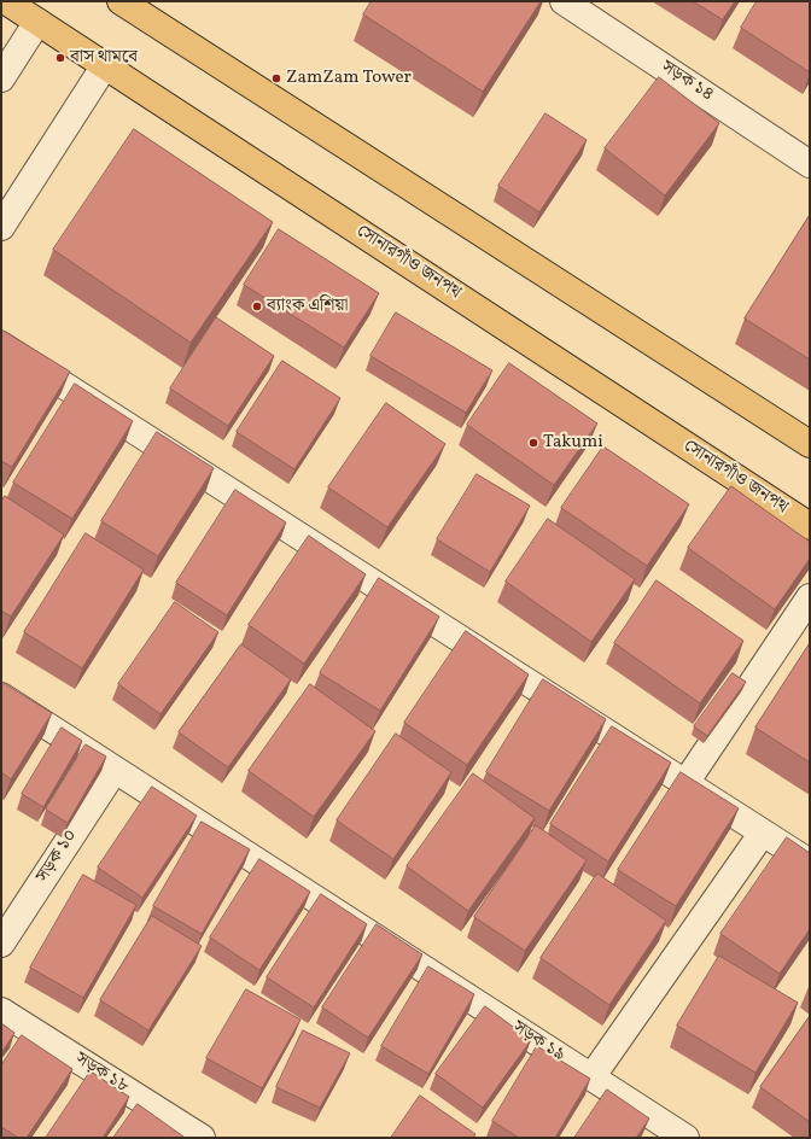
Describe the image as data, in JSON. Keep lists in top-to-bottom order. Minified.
{"streets":{"main road":["সোনারগাঁও জনপথ"],"street":["সড়ক ১৪","সড়ক ১০","সড়ক ১৯","সড়ক ১৮"]},"crossings":[["সড়ক ১০","সড়ক ১৯"]],"places":["বাস থামবে","ZamZam Tower","ব্যাংক এশিয়া","Takumi"]}
